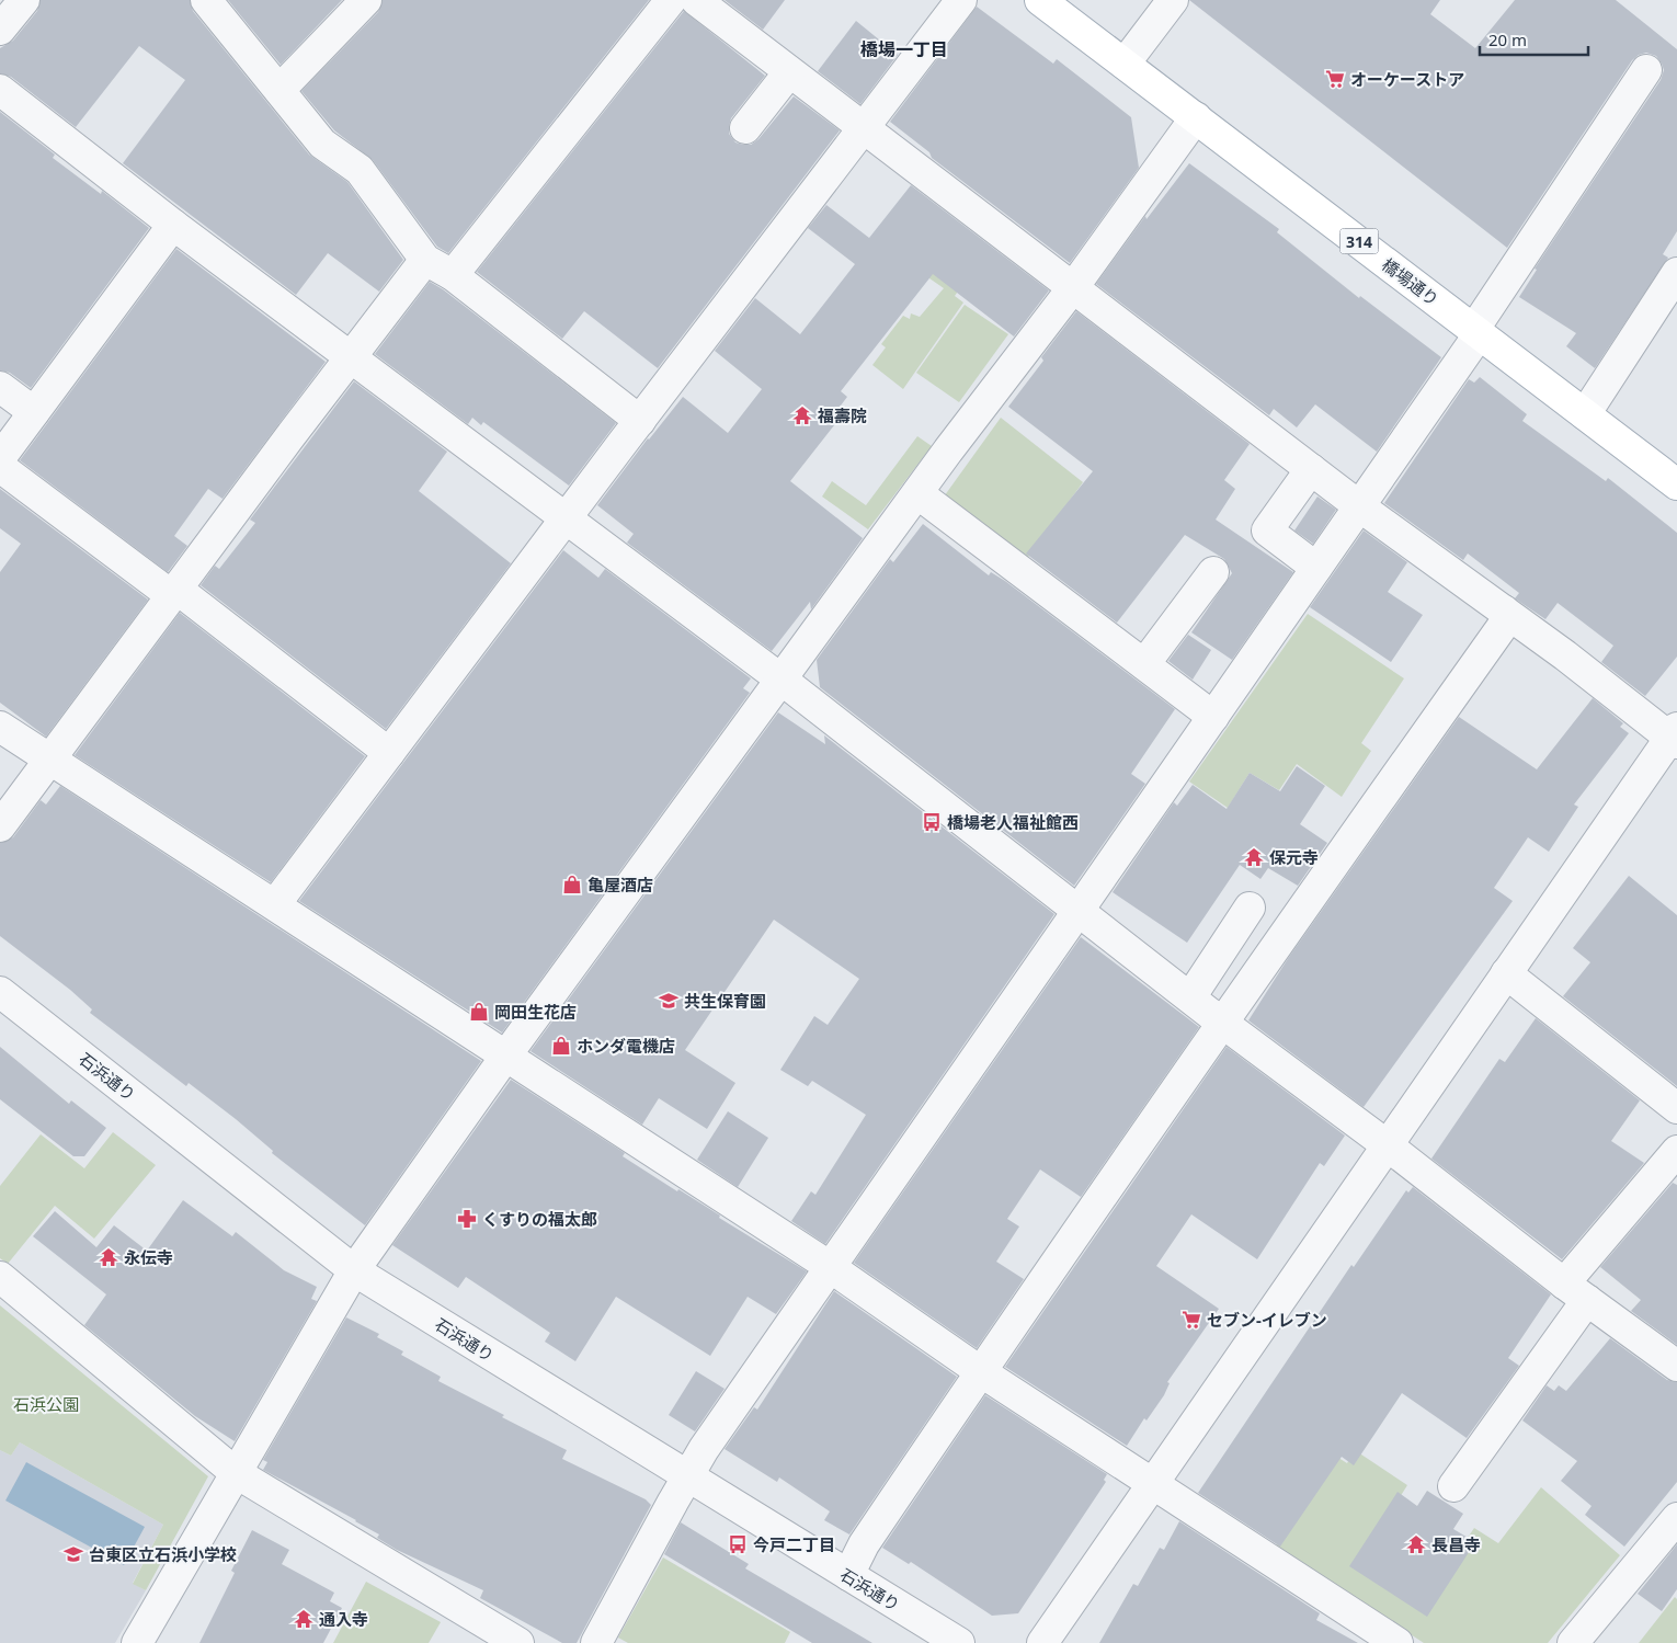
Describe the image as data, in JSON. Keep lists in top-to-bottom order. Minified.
{"streets":{"main road":["314","橋場通り"],"street":["石浜通り"]},"districts":["橋場一丁目"],"parks":["石浜公園"],"places":{"supermarket":["オーケーストア","セブン-イレブン"],"temple":["福壽院","保元寺","永伝寺","長昌寺","通入寺"],"bus stop":["橋場老人福祉館西","今戸二丁目"],"shop":["亀屋酒店","岡田生花店","ホンダ電機店"],"school or university":["共生保育園","台東区立石浜小学校"],"pharmacy":["くすりの福太郎"]},"scale_bar":"20 m"}
